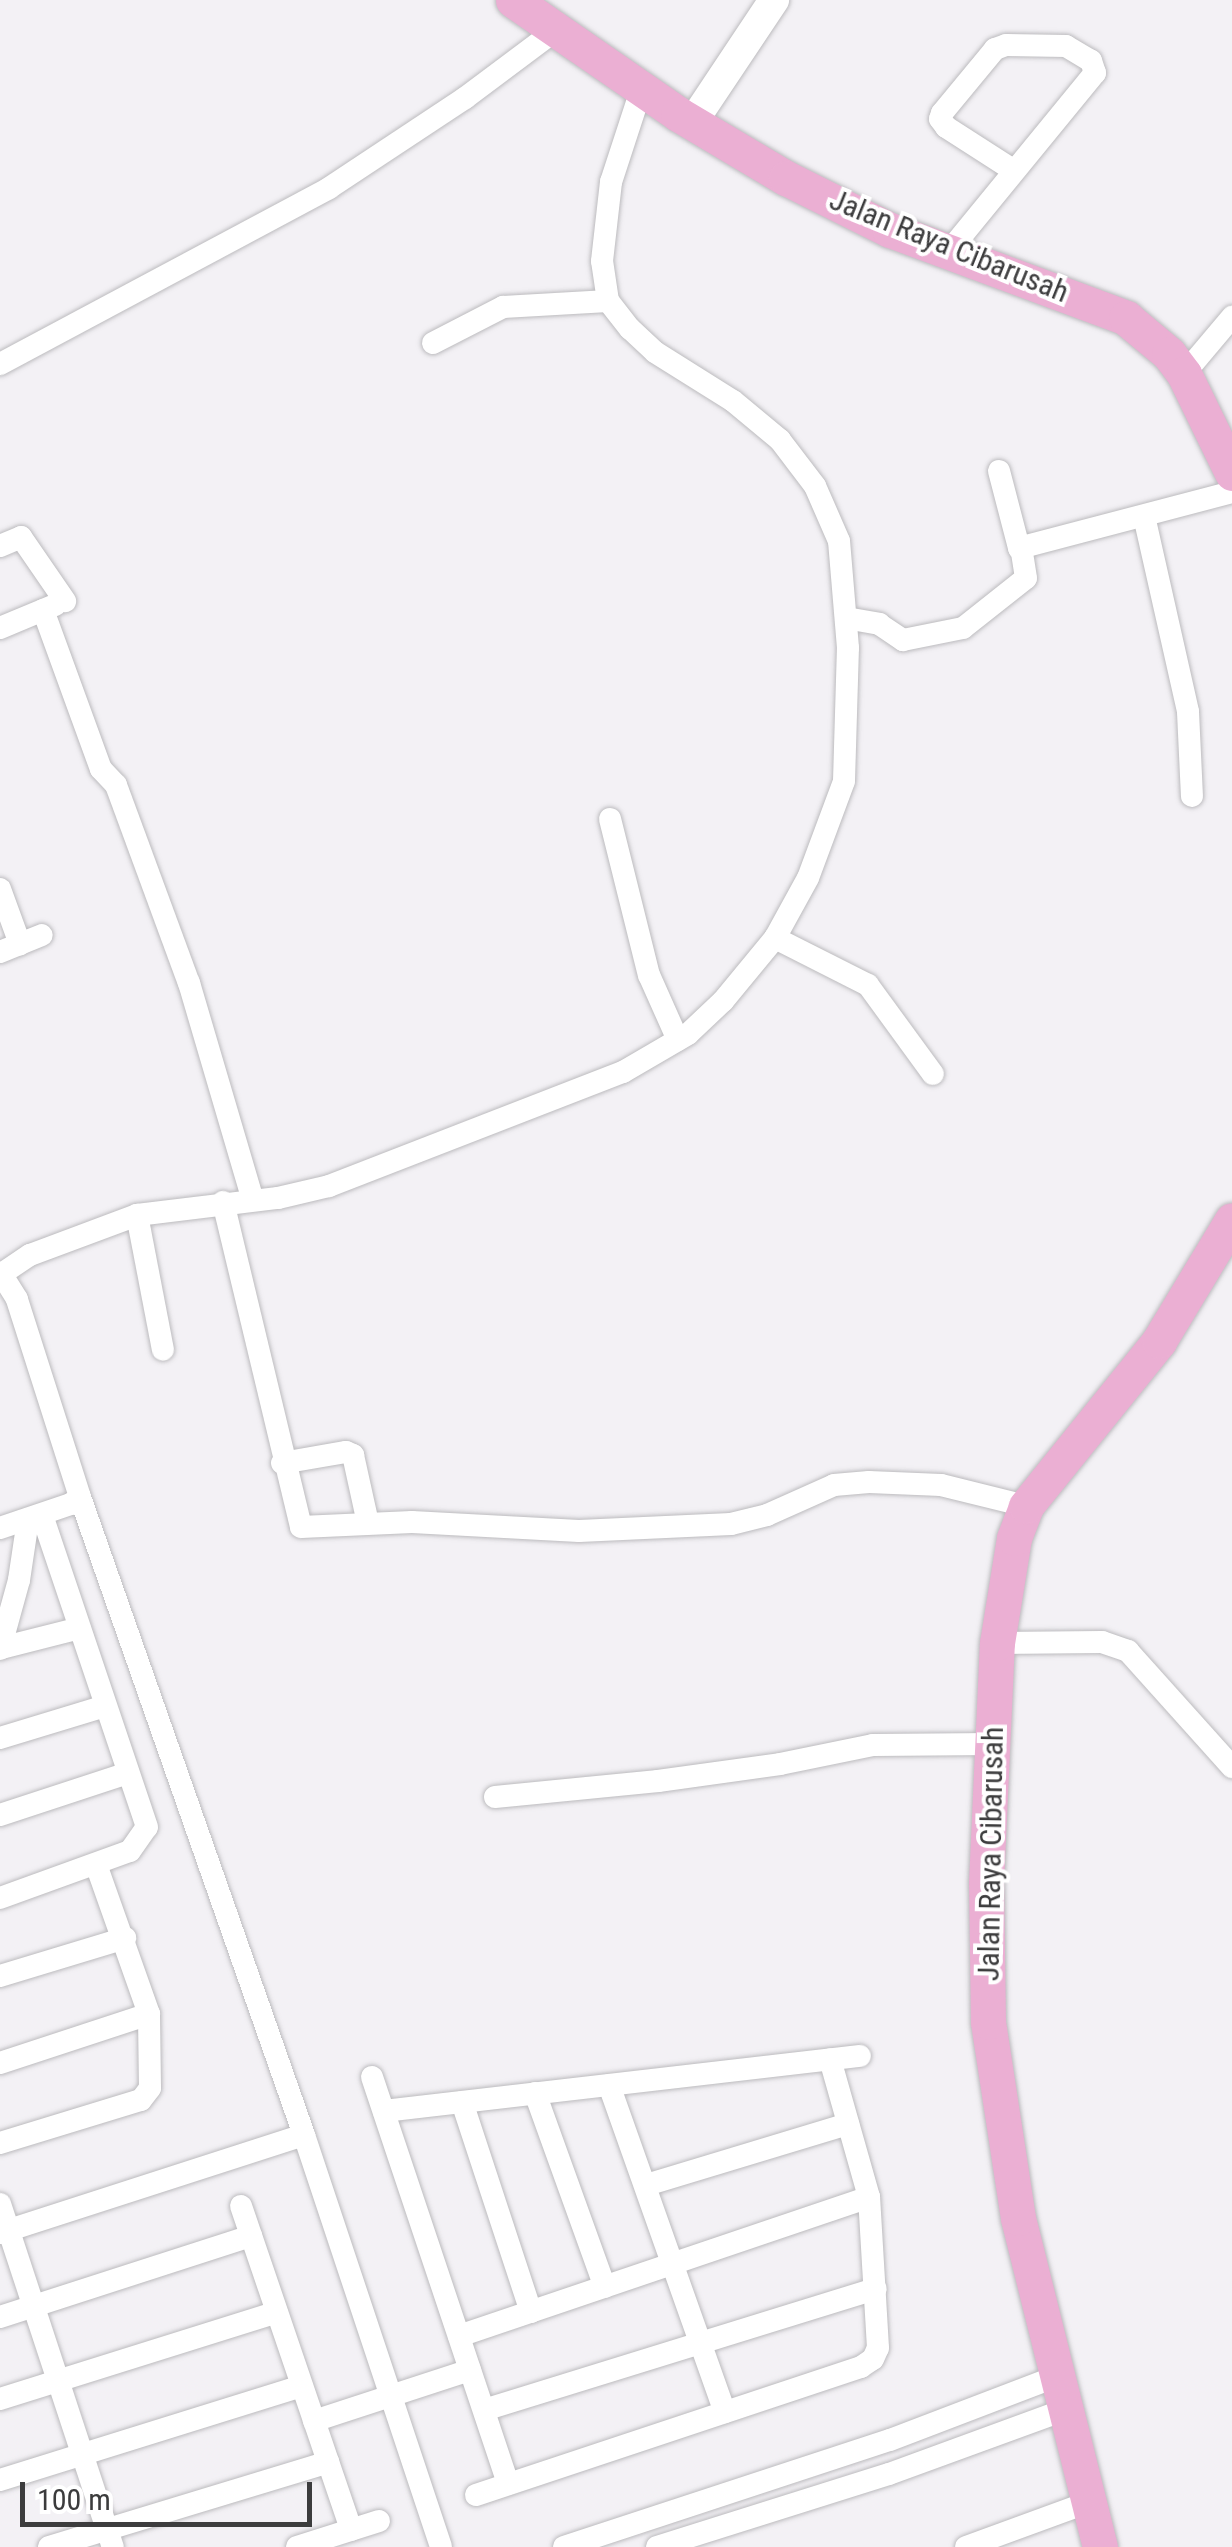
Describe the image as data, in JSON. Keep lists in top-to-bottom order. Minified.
{"streets":{"main road":["Jalan Raya Cibarusah"]},"scale_bar":"100 m"}
